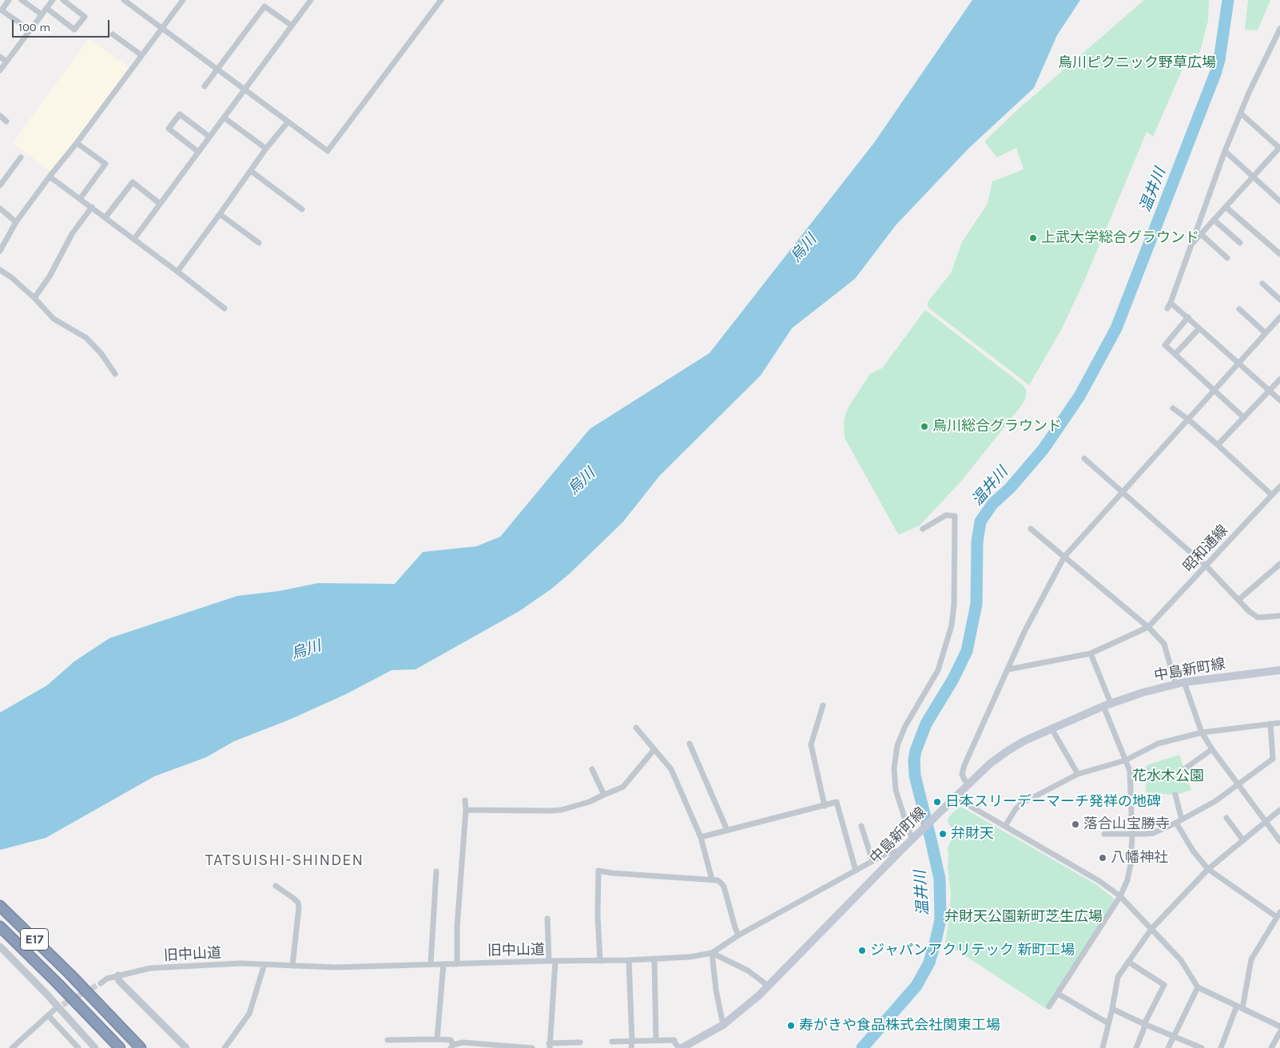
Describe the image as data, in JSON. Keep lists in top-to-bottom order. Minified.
{"streets":{"highway":["E17"],"main road":["中島新町線"],"street":["昭和通線","旧中山道"]},"crossings":[["中島新町線","旧中山道"]],"districts":["TATSUISHI-SHINDEN"],"water":["温井川","烏川"],"parks":["烏川ピクニック野草広場","花水木公園","弁財天公園新町芝生広場"],"places":["上武大学総合グラウンド","烏川総合グラウンド","日本スリーデーマーチ発祥の地碑","落合山宝勝寺","弁財天","八幡神社","ジャパンアクリテック 新町工場","寿がきや食品株式会社関東工場"],"scale_bar":"100 m"}
